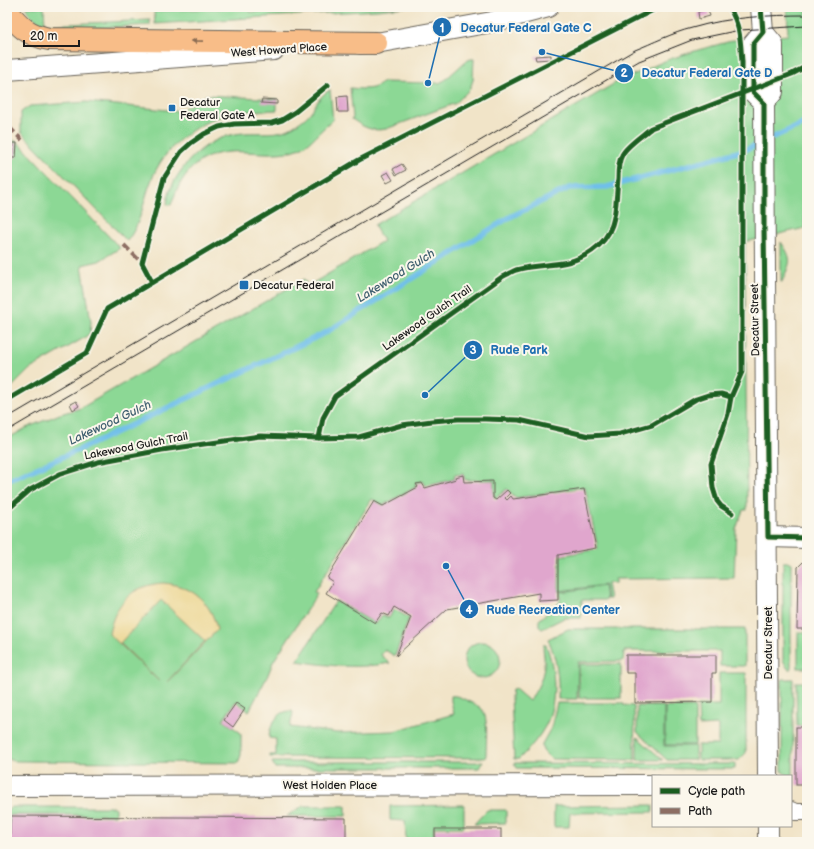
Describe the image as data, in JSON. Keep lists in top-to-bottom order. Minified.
{"streets":{"street":["West Howard Place","Decatur Street","West Holden Place"],"cycle path":["Lakewood Gulch Trail"]},"water":["Lakewood Gulch"],"places":{"other":["Decatur Federal Gate D","Decatur Federal Gate C","Rude Park","Rude Recreation Center"],"transit":["Decatur Federal Gate A","Decatur Federal"]},"legend":["Cycle path","Path"],"scale_bar":"20 m"}
